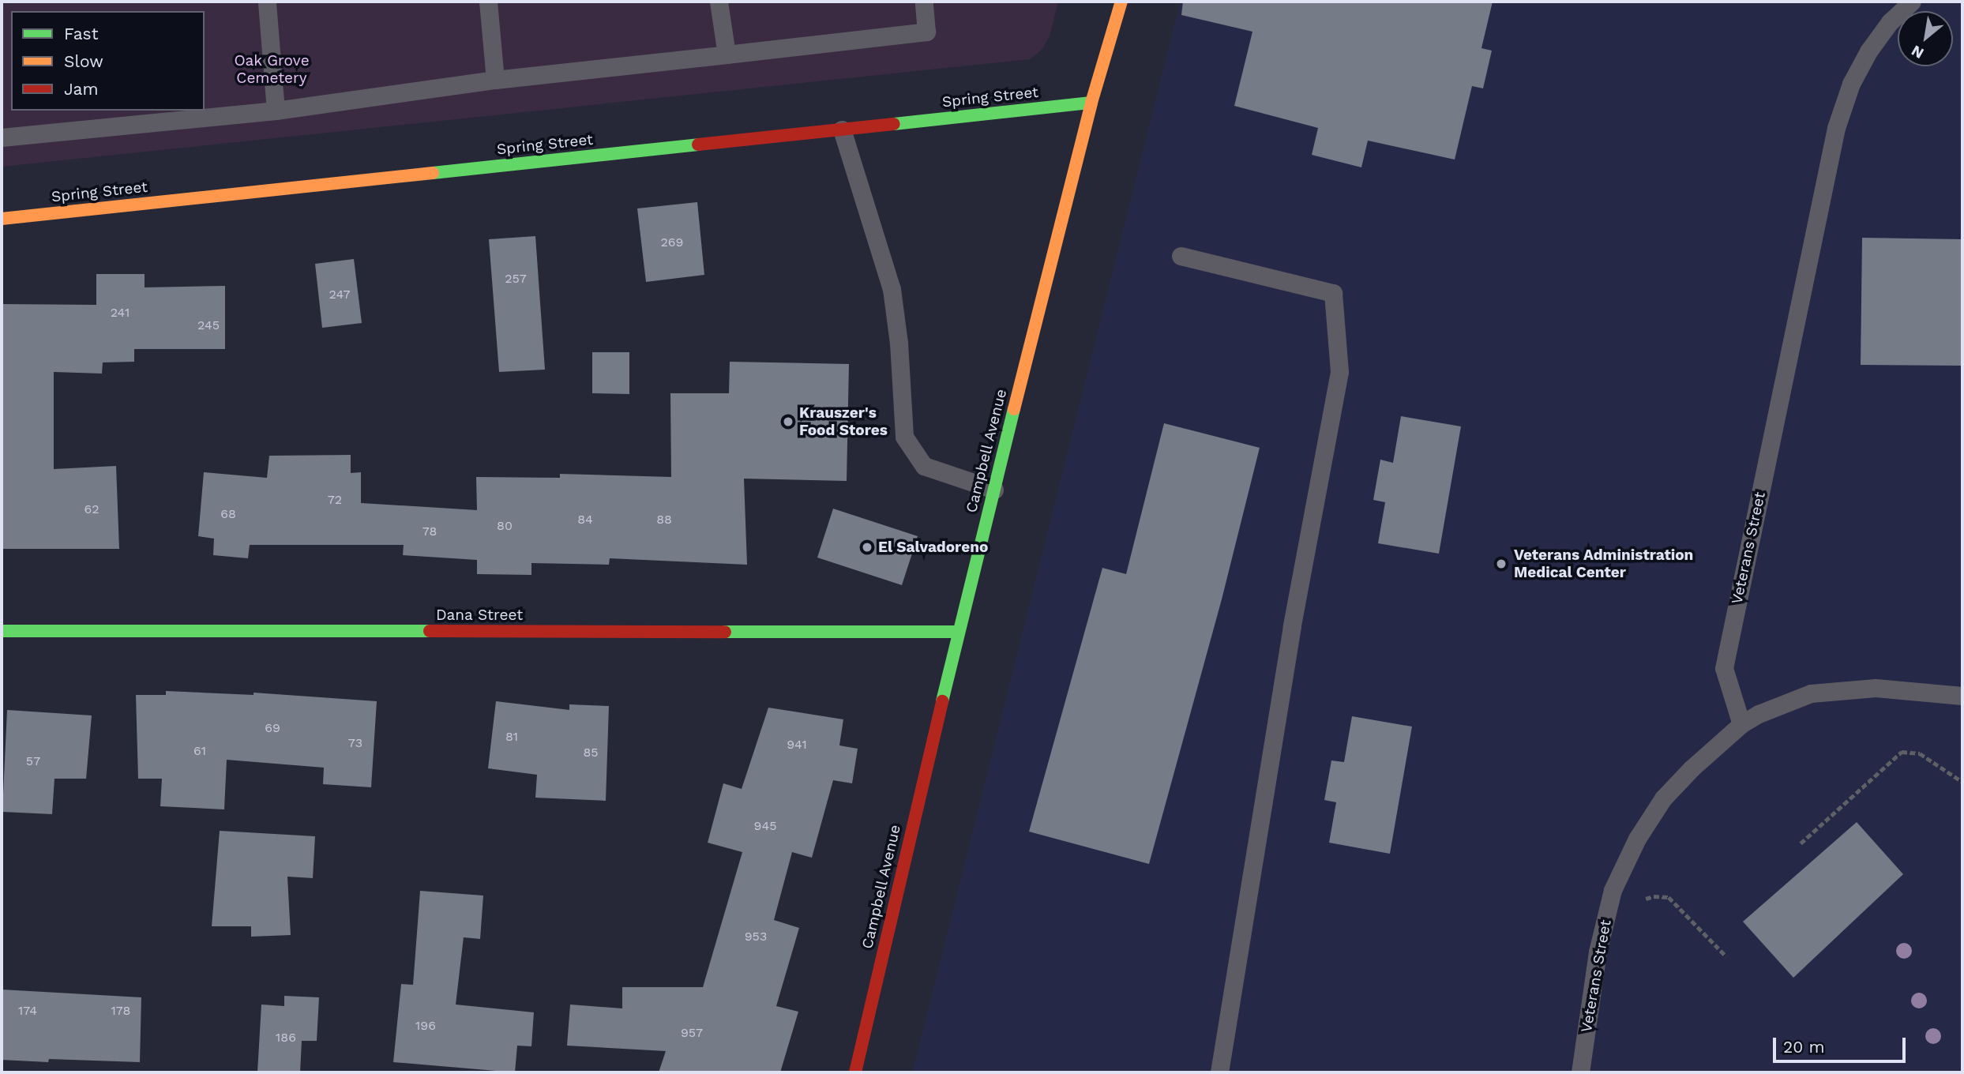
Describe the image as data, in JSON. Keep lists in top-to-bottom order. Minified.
{"streets":{"main road":["Spring Street","Campbell Avenue","Dana Street"],"lane":["Veterans Street"]},"crossings":[["Spring Street","Campbell Avenue"],["Campbell Avenue","Dana Street"]],"parks":["Oak Grove Cemetery"],"places":["Krauszer's Food Stores","El Salvadoreno","Veterans Administration Medical Center"],"house_numbers":["269","257","247","241","245","72","62","68","84","88","80","78","69","81","73","941","61","85","57","945","953","174","178","196","957","186"],"legend":["Fast","Slow","Jam"],"scale_bar":"20 m","north":"bottom left"}
